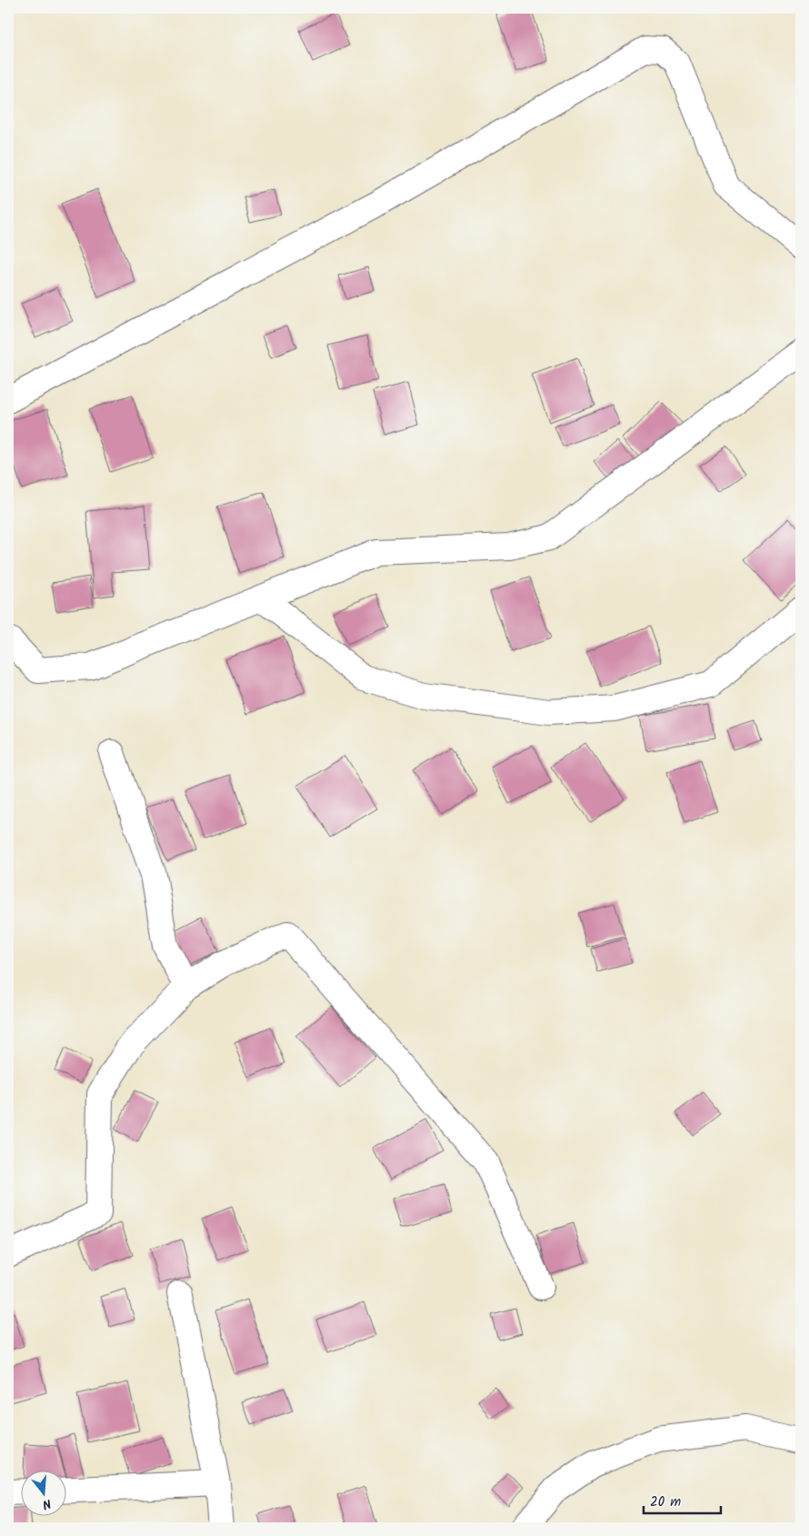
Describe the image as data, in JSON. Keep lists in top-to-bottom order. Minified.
{"scale_bar":"20 m","north":"bottom"}
